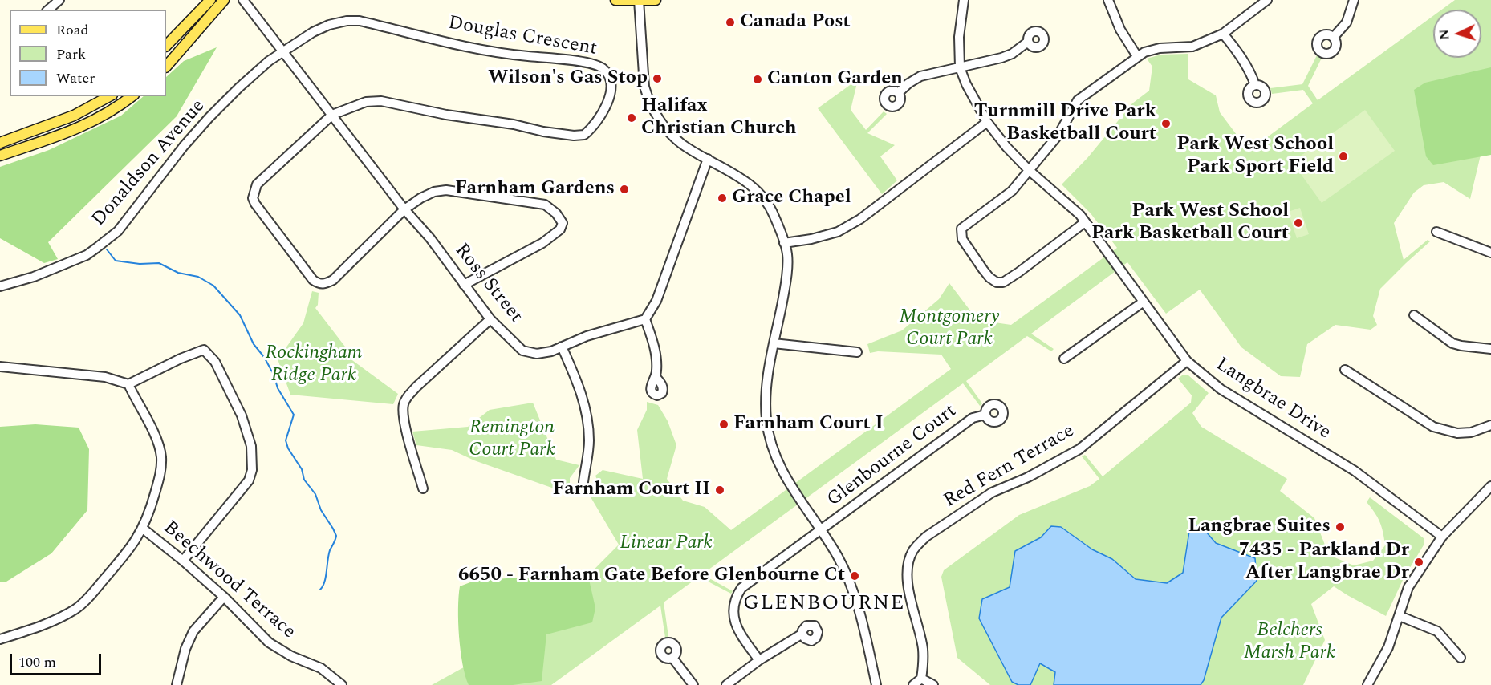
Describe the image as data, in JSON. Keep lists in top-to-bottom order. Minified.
{"streets":{"street":["Douglas Crescent","Donaldson Avenue","Ross Street","Langbrae Drive","Glenbourne Court","Red Fern Terrace","Beechwood Terrace"]},"crossings":[["Douglas Crescent","Donaldson Avenue"],["Douglas Crescent","Ross Street"],["Donaldson Avenue","Ross Street"],["Langbrae Drive","Red Fern Terrace"]],"districts":["GLENBOURNE"],"parks":["Montgomery Court Park","Rockingham Ridge Park","Remington Court Park","Linear Park","Belchers Marsh Park"],"places":["Canada Post","Wilson's Gas Stop","Canton Garden","Halifax Christian Church","Turnmill Drive Park Basketball Court","Park West School Park Sport Field","Farnham Gardens","Grace Chapel","Park West School Park Basketball Court","Farnham Court I","Farnham Court II","Langbrae Suites","7435 - Parkland Dr After Langbrae Dr","6650 - Farnham Gate Before Glenbourne Ct"],"legend":["Road","Park","Water"],"scale_bar":"100 m","north":"left"}
